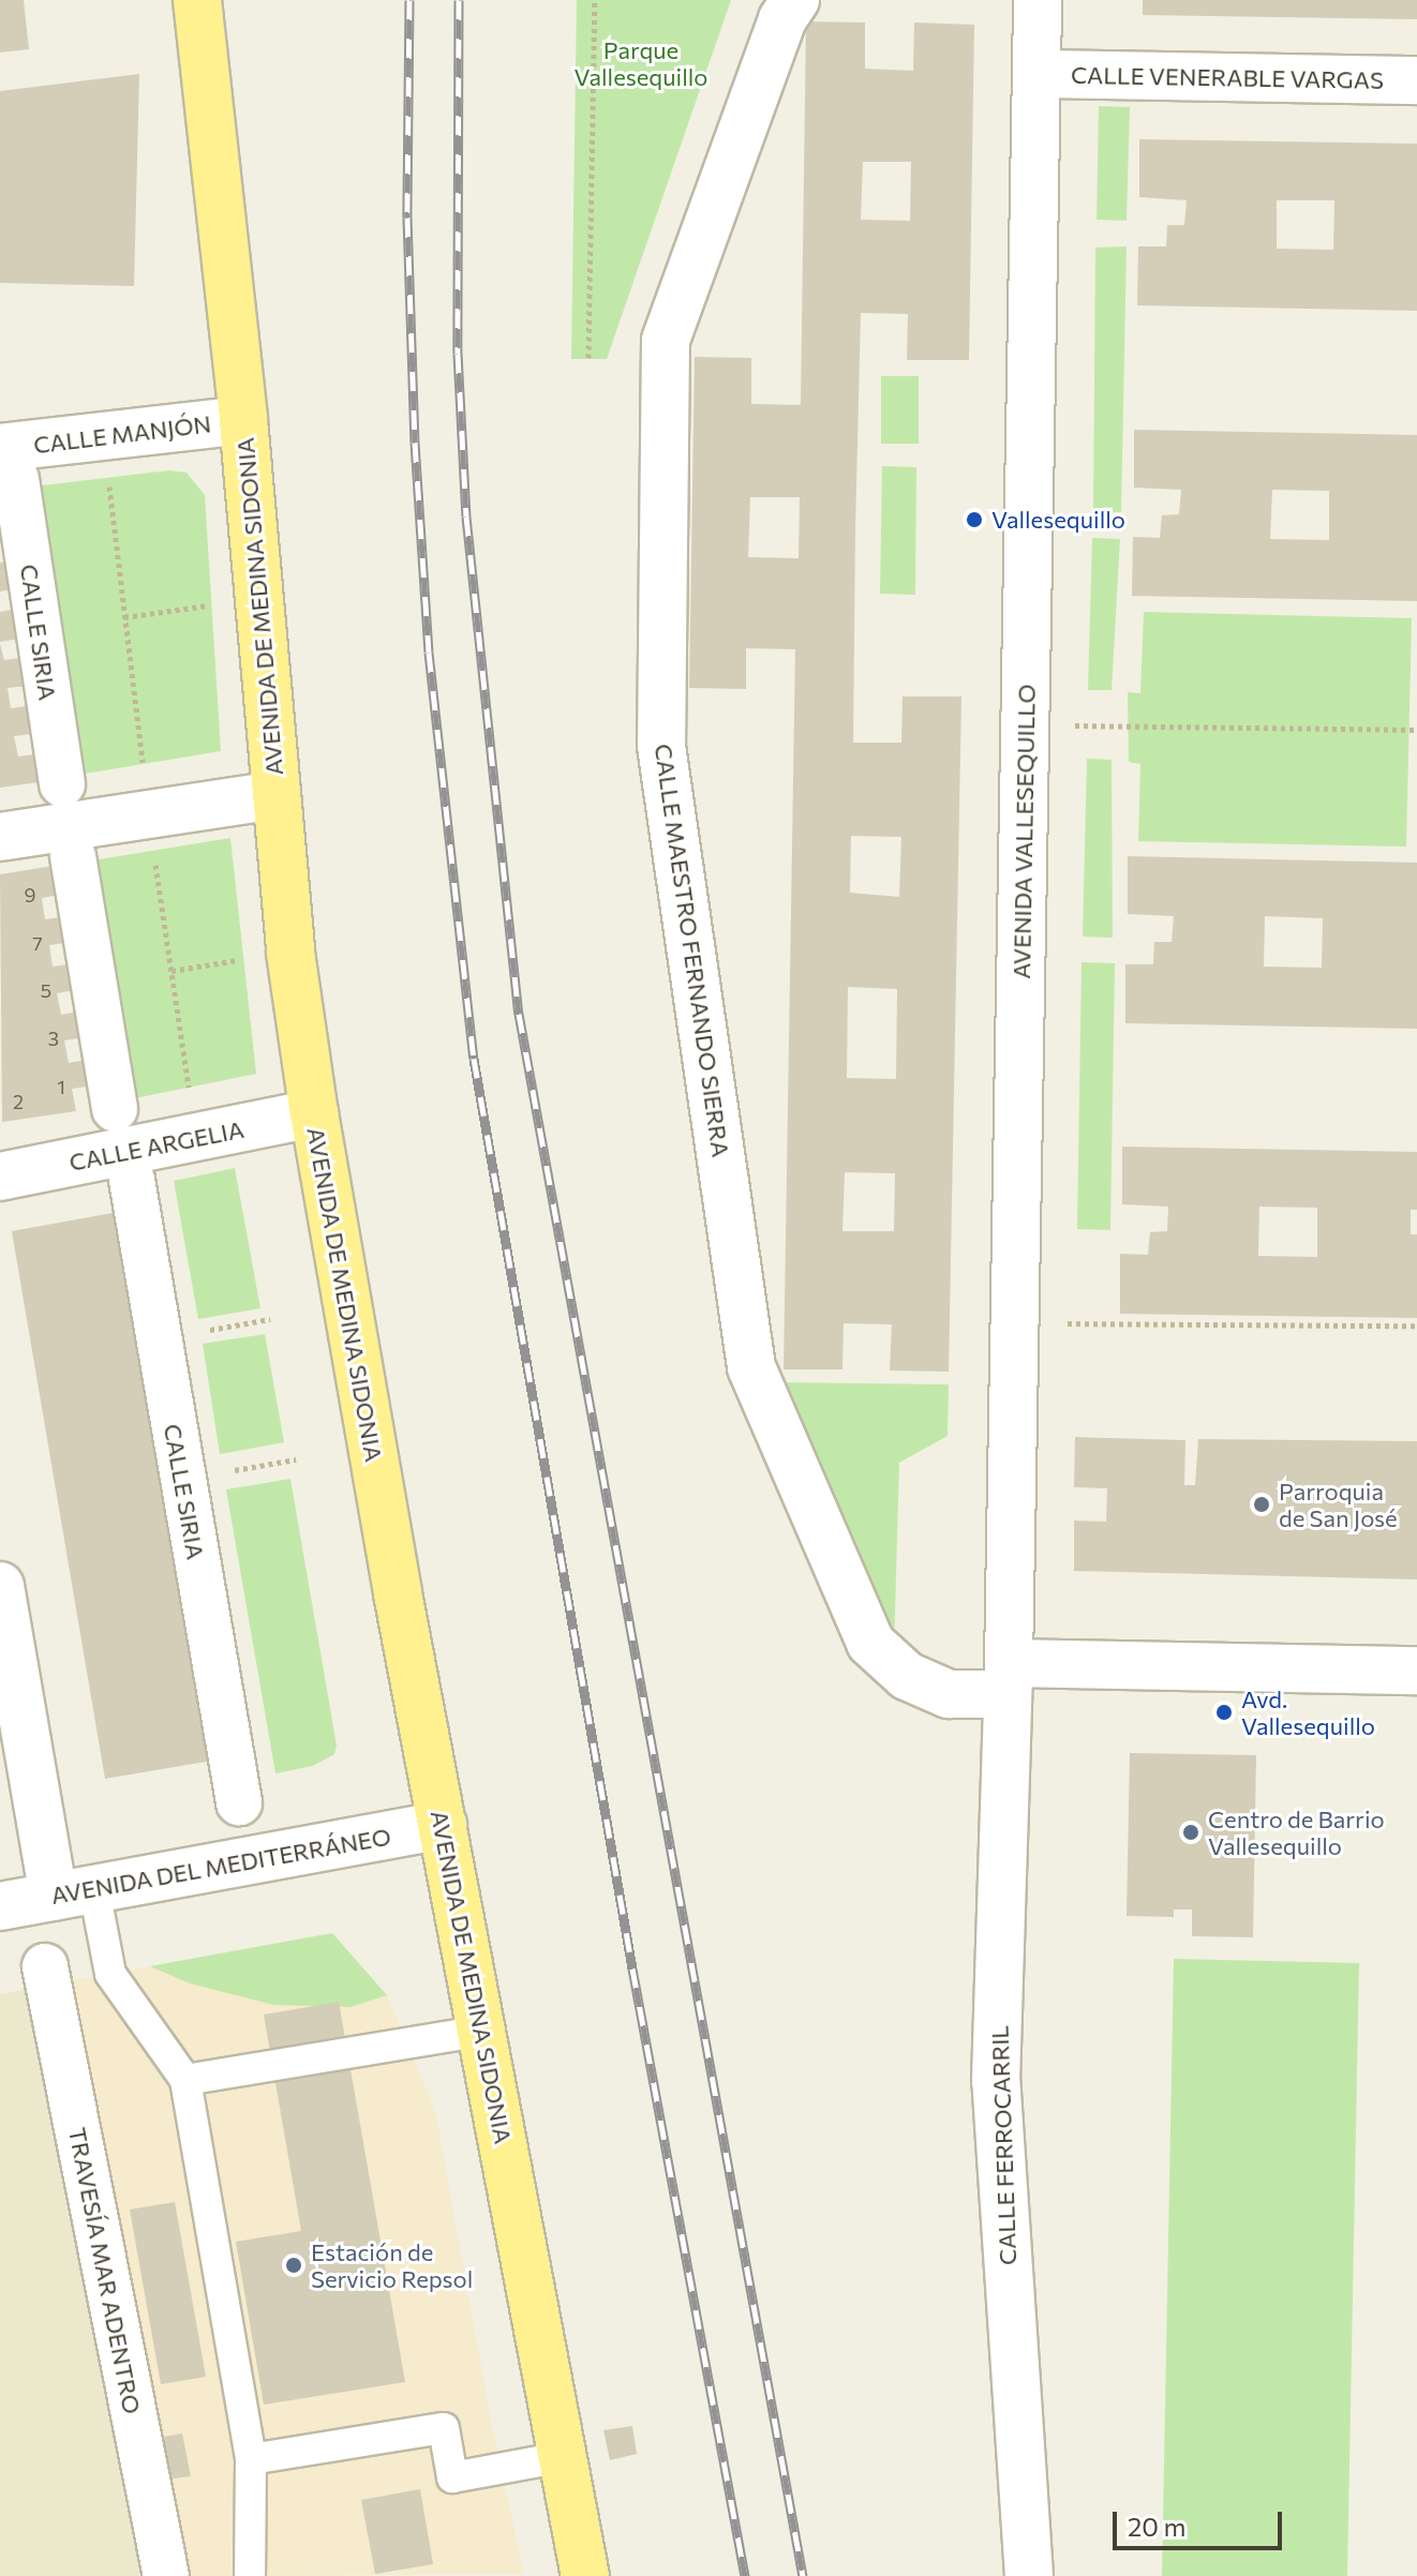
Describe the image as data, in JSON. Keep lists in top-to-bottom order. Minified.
{"streets":{"main road":["AVENIDA DE MEDINA SIDONIA"],"street":["CALLE VENERABLE VARGAS","CALLE MANJÓN","CALLE SIRIA","AVENIDA VALLESEQUILLO","CALLE MAESTRO FERNANDO SIERRA","CALLE ARGELIA","AVENIDA DEL MEDITERRÁNEO","CALLE FERROCARRIL","TRAVESÍA MAR ADENTRO"]},"crossings":[["CALLE VENERABLE VARGAS","AVENIDA VALLESEQUILLO"],["CALLE MANJÓN","AVENIDA DE MEDINA SIDONIA"],["CALLE MANJÓN","CALLE SIRIA"],["AVENIDA DE MEDINA SIDONIA","CALLE ARGELIA"],["AVENIDA DE MEDINA SIDONIA","AVENIDA DEL MEDITERRÁNEO"],["AVENIDA VALLESEQUILLO","CALLE MAESTRO FERNANDO SIERRA"],["AVENIDA VALLESEQUILLO","CALLE FERROCARRIL"],["CALLE MAESTRO FERNANDO SIERRA","CALLE FERROCARRIL"]],"parks":["Parque Vallesequillo"],"places":["Vallesequillo","Parroquia de San José","Avd. Vallesequillo","Centro de Barrio Vallesequillo","Estación de Servicio Repsol"],"house_numbers":["9","7","5","3","1","2"],"scale_bar":"20 m"}
